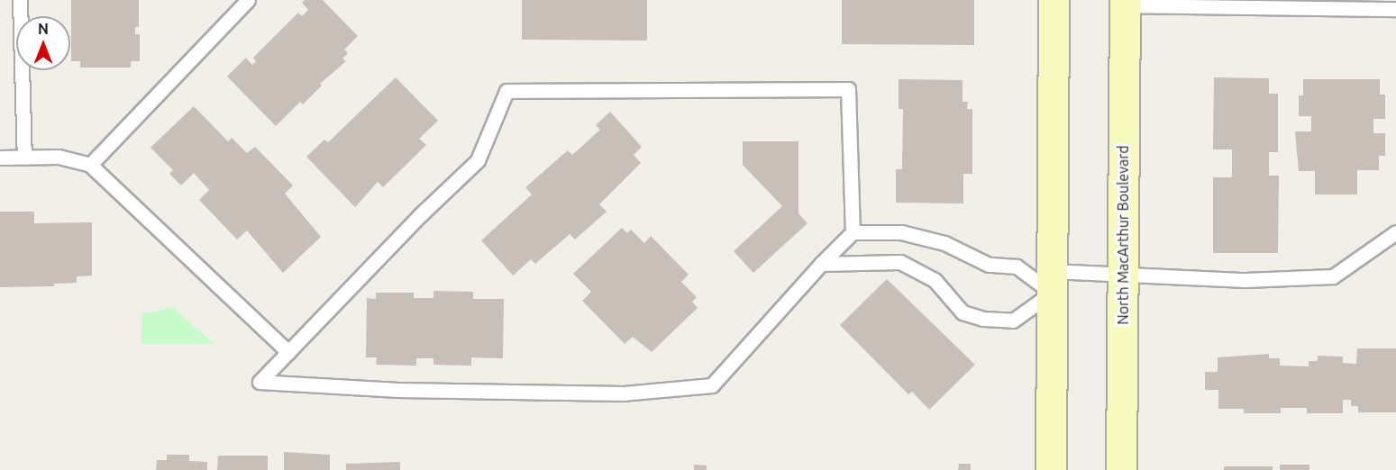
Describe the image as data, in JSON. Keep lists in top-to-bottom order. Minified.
{"streets":{"main road":["North MacArthur Boulevard"]},"north":"top"}
